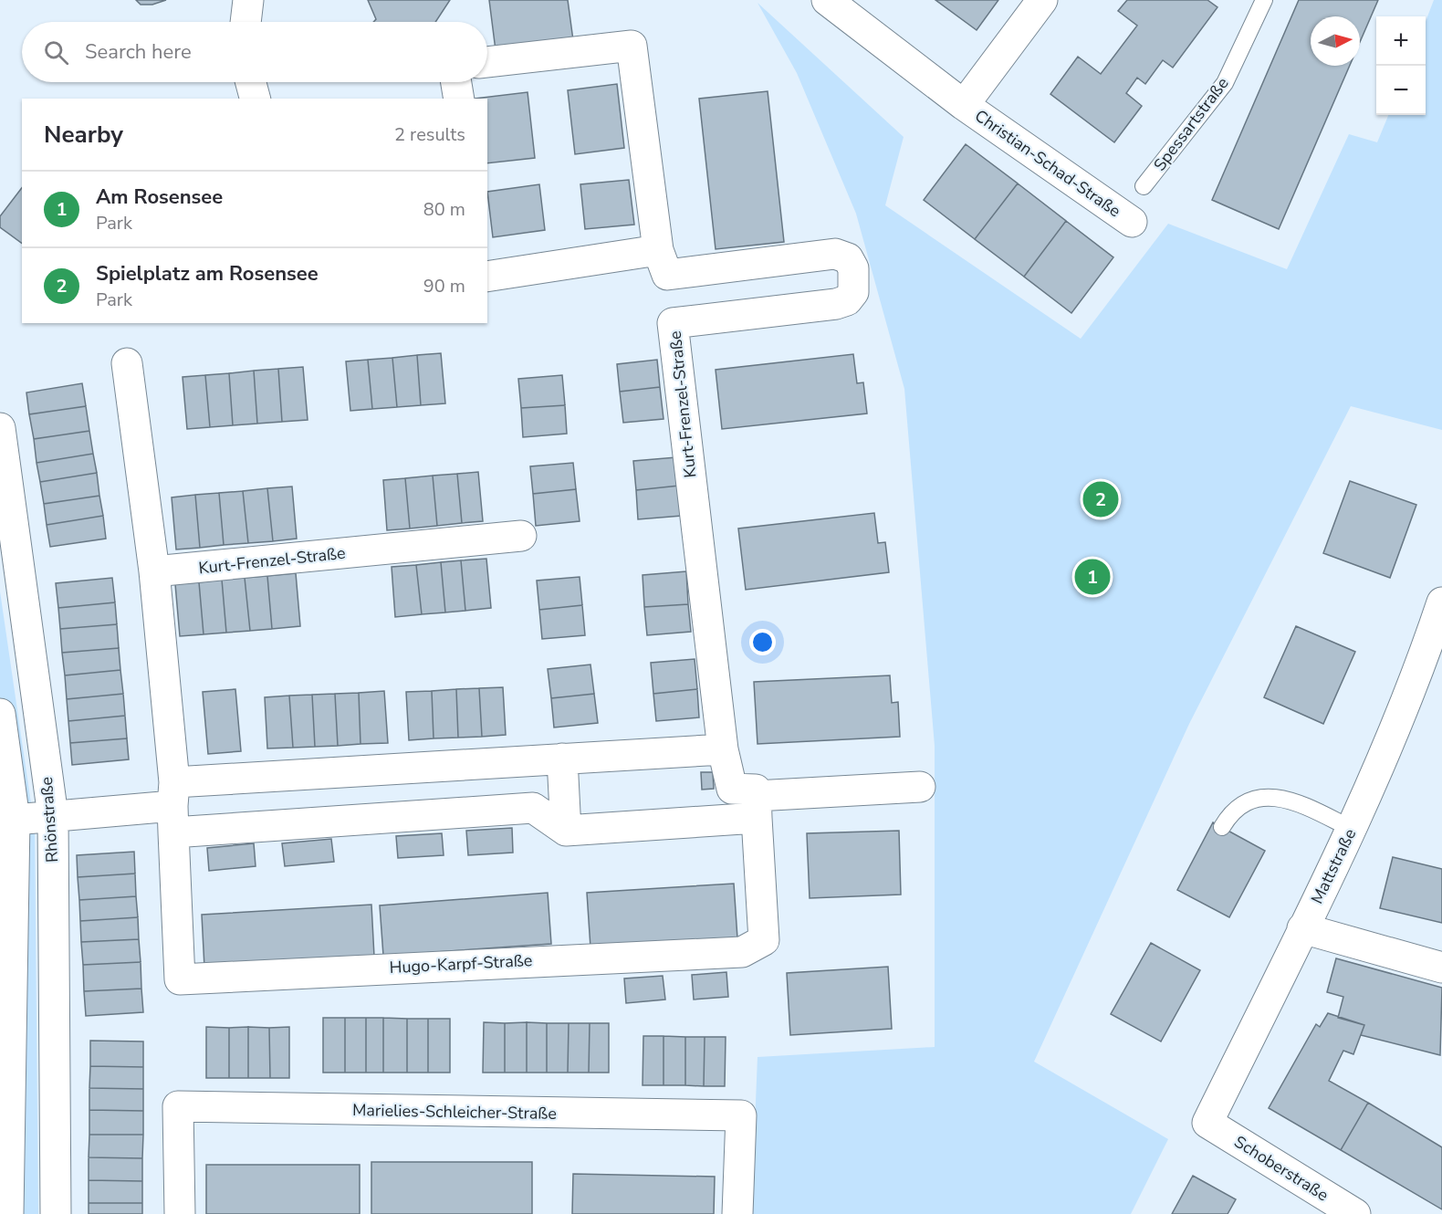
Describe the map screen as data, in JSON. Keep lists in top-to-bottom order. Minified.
{"streets":{"street":["Christian-Schad-Straße","Kurt-Frenzel-Straße","Rhönstraße","Mattstraße","Hugo-Karpf-Straße","Marielies-Schleicher-Straße","Schoberstraße"],"lane":["Spessartstraße"]},"crossings":[["Mattstraße","Schoberstraße"]],"north":"right","page":{"map_buttons":["+","−"],"search":"Search here","heading":["Nearby","2 results"],"list":[{"mark":"1","name":"Am Rosensee","note":"Park","value":"80 m"},{"mark":"2","name":"Spielplatz am Rosensee","note":"Park","value":"90 m"}],"pins":["2","1"]}}
